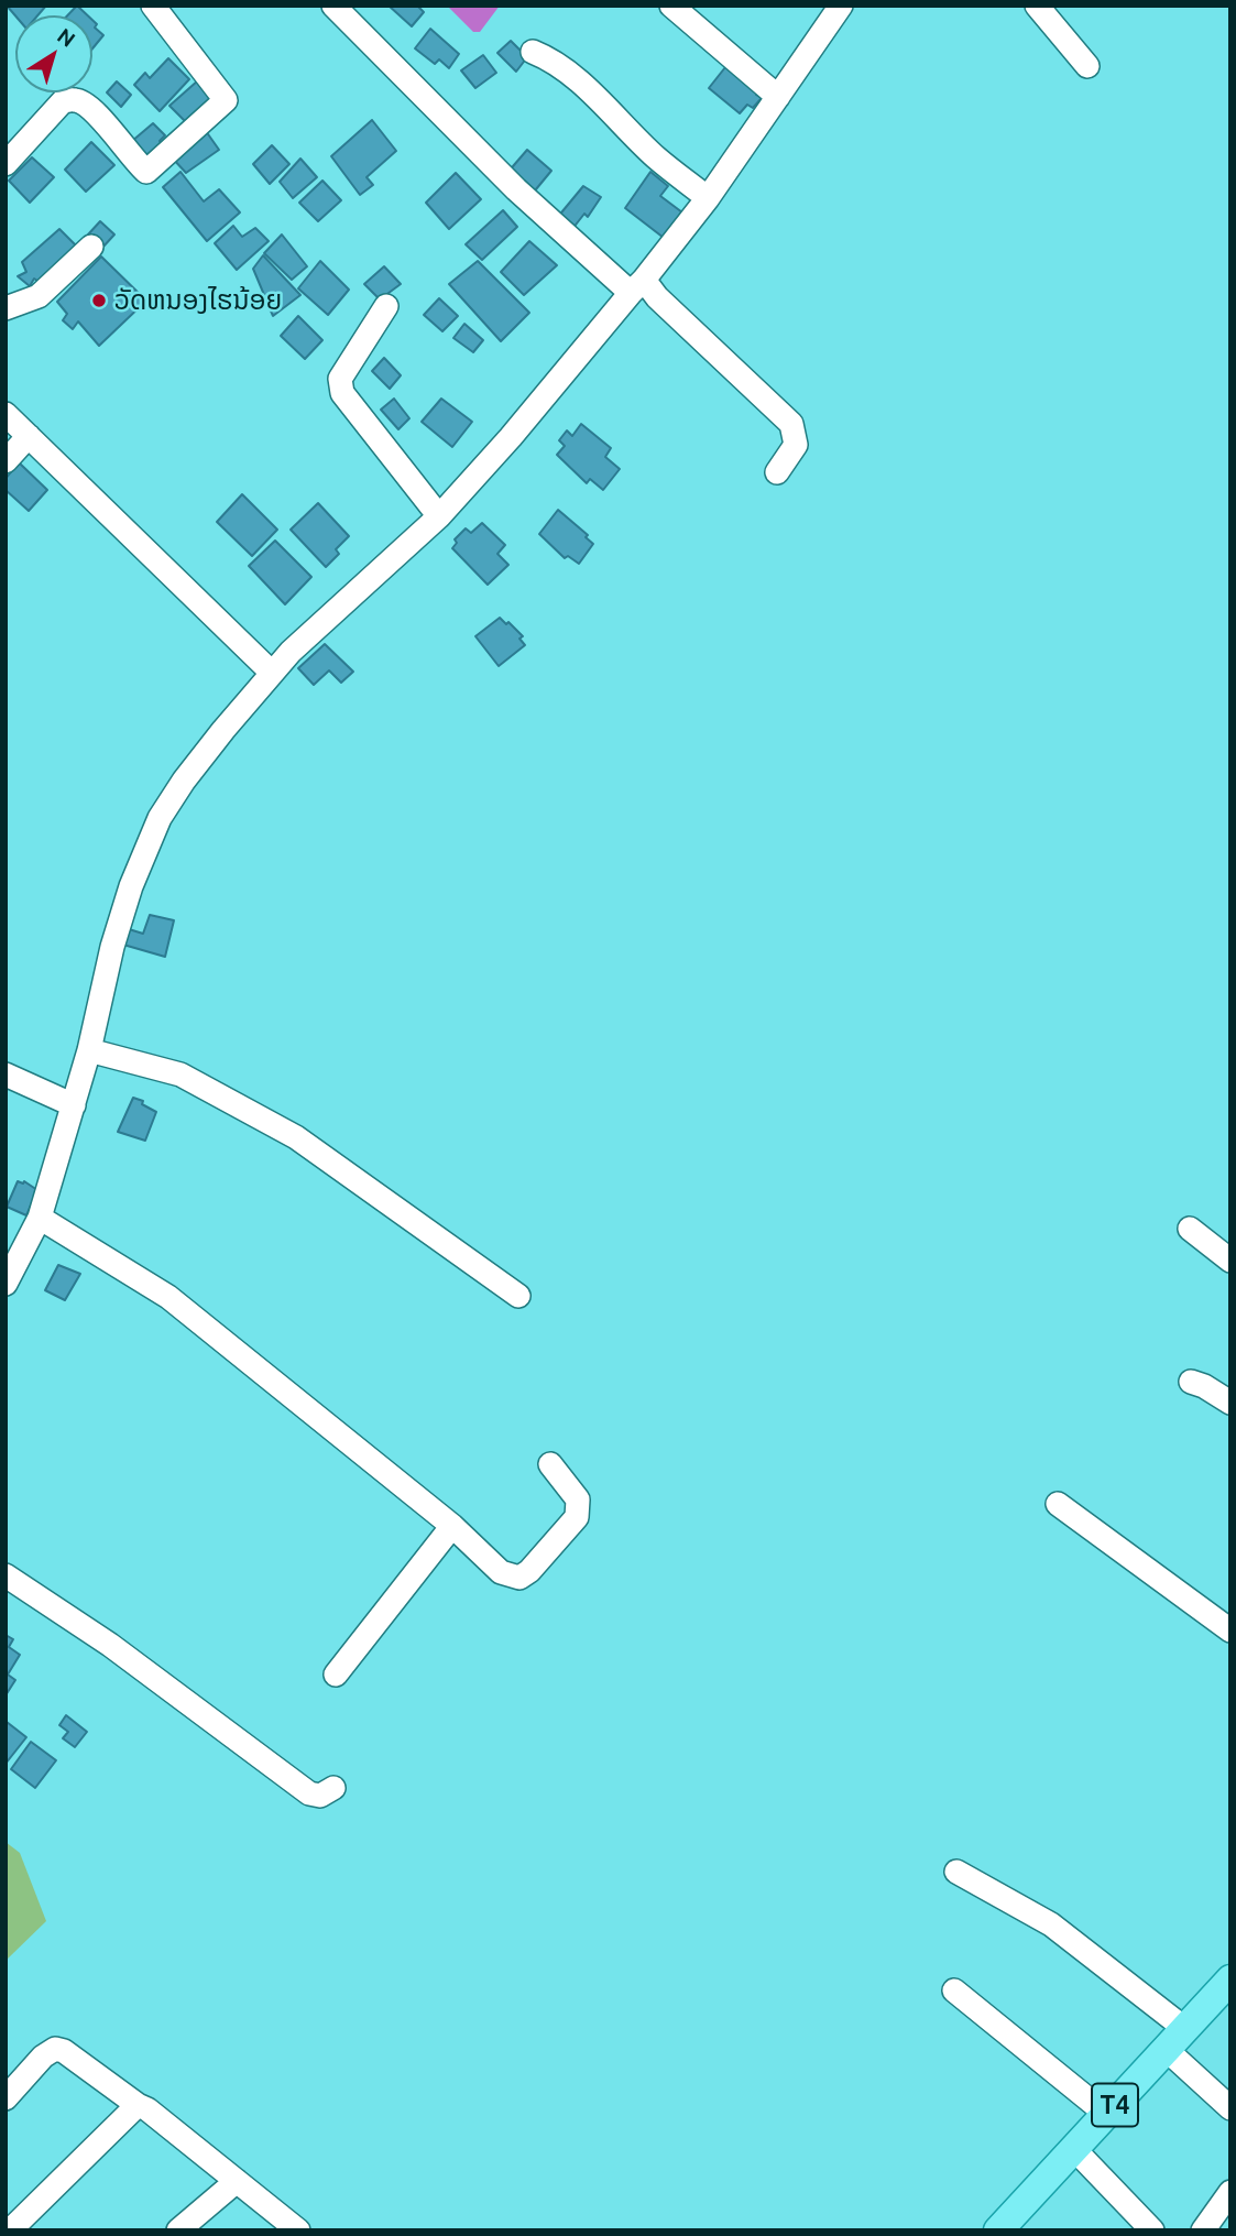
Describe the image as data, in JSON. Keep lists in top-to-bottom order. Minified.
{"streets":{"main road":["T4"]},"places":["ວັດຫນອງໄຮນ້ອຍ"],"north":"top right"}
